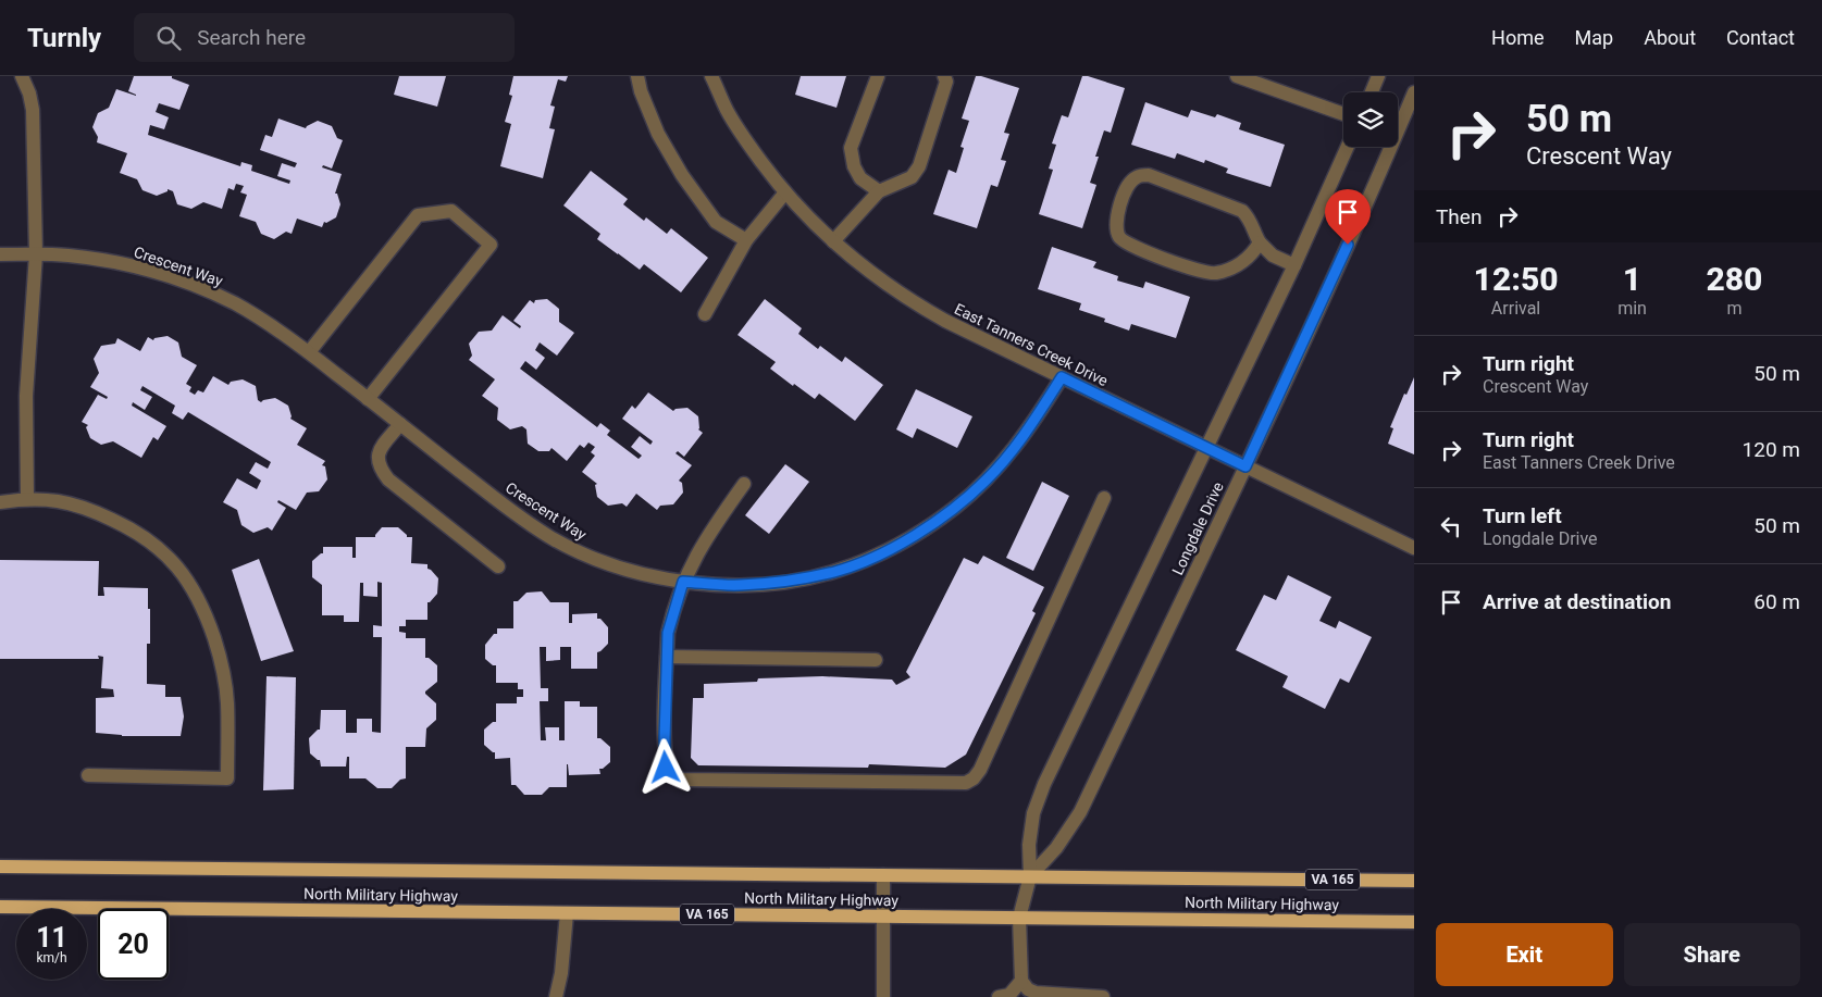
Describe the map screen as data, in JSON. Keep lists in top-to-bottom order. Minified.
{"streets":{"main road":["VA 165","North Military Highway"],"street":["Crescent Way","East Tanners Creek Drive","Longdale Drive"]},"crossings":[["Crescent Way","East Tanners Creek Drive"],["East Tanners Creek Drive","Longdale Drive"],["Longdale Drive","North Military Highway"]],"page":{"header":"Turnly","search":"Search here","nav":["Home","Map","About","Contact"],"turn":["50 m","Crescent Way"],"then":"Then","eta":["12:50","Arrival","1","min","280","m"],"list":[{"name":"Turn right","note":"Crescent Way","value":"50 m"},{"name":"Turn right","note":"East Tanners Creek Drive","value":"120 m"},{"name":"Turn left","note":"Longdale Drive","value":"50 m"},{"name":"Arrive at destination","value":"60 m"}],"speed":"11 km/h","limit":"20","buttons":["Exit","Share"]}}
